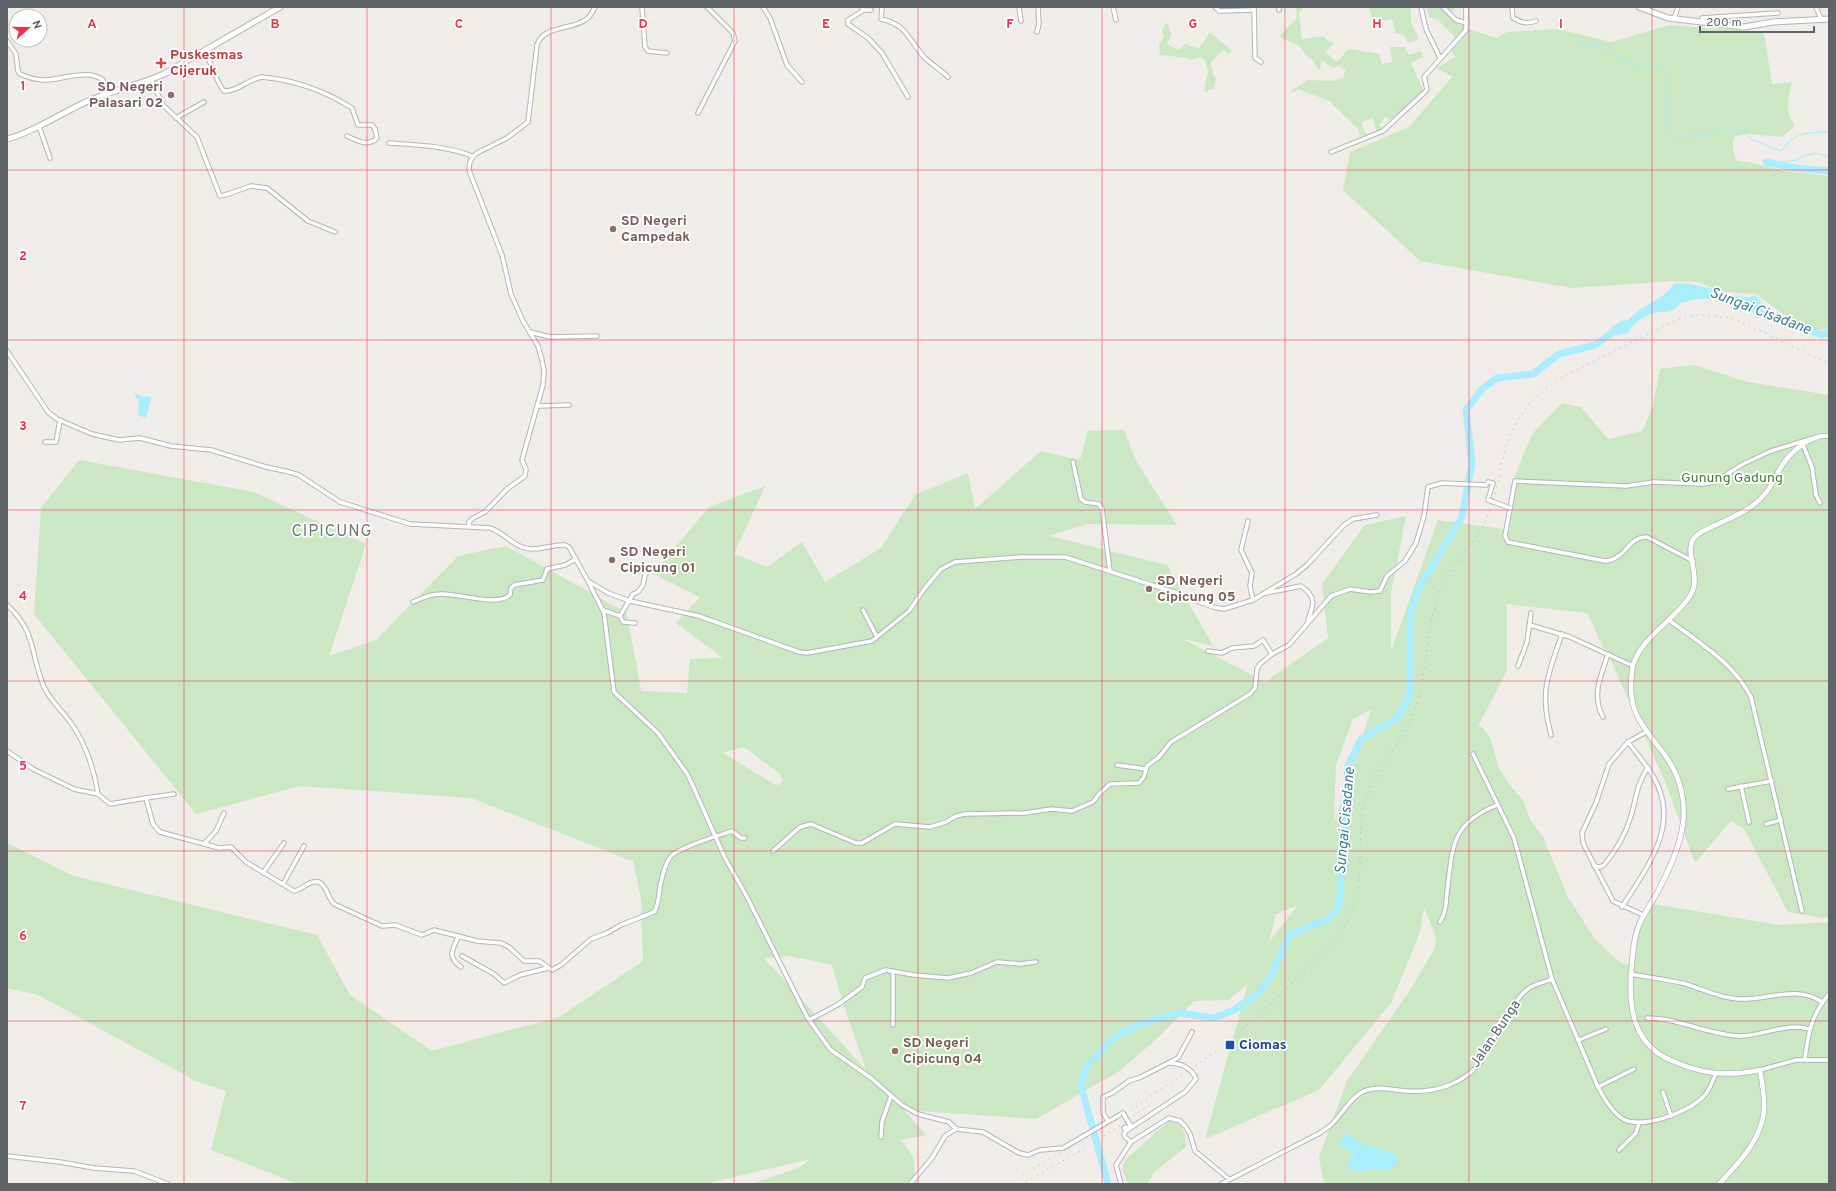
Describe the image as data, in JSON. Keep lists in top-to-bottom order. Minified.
{"streets":{"street":["Jalan Bunga"]},"districts":["CIPICUNG"],"water":["Sungai Cisadane"],"parks":["Gunung Gadung"],"places":{"health":["Puskesmas Cijeruk"],"other":["SD Negeri Palasari 02","SD Negeri Campedak","SD Negeri Cipicung 01","SD Negeri Cipicung 05","SD Negeri Cipicung 04"],"transit":["Ciomas"]},"scale_bar":"200 m","north":"right","grid":{"columns":["A","B","C","D","E","F","G","H","I"],"rows":["1","2","3","4","5","6","7"]}}
